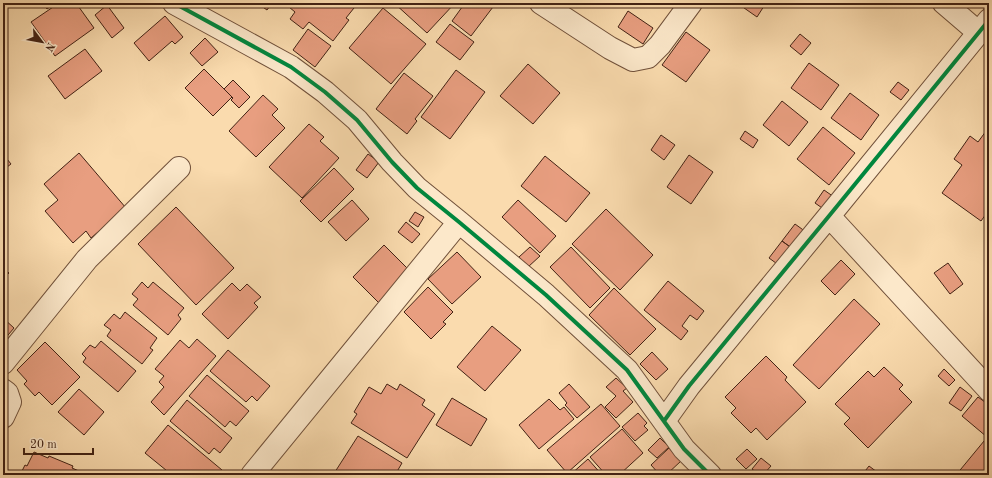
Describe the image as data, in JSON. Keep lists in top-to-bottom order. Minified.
{"scale_bar":"20 m","north":"bottom right"}
